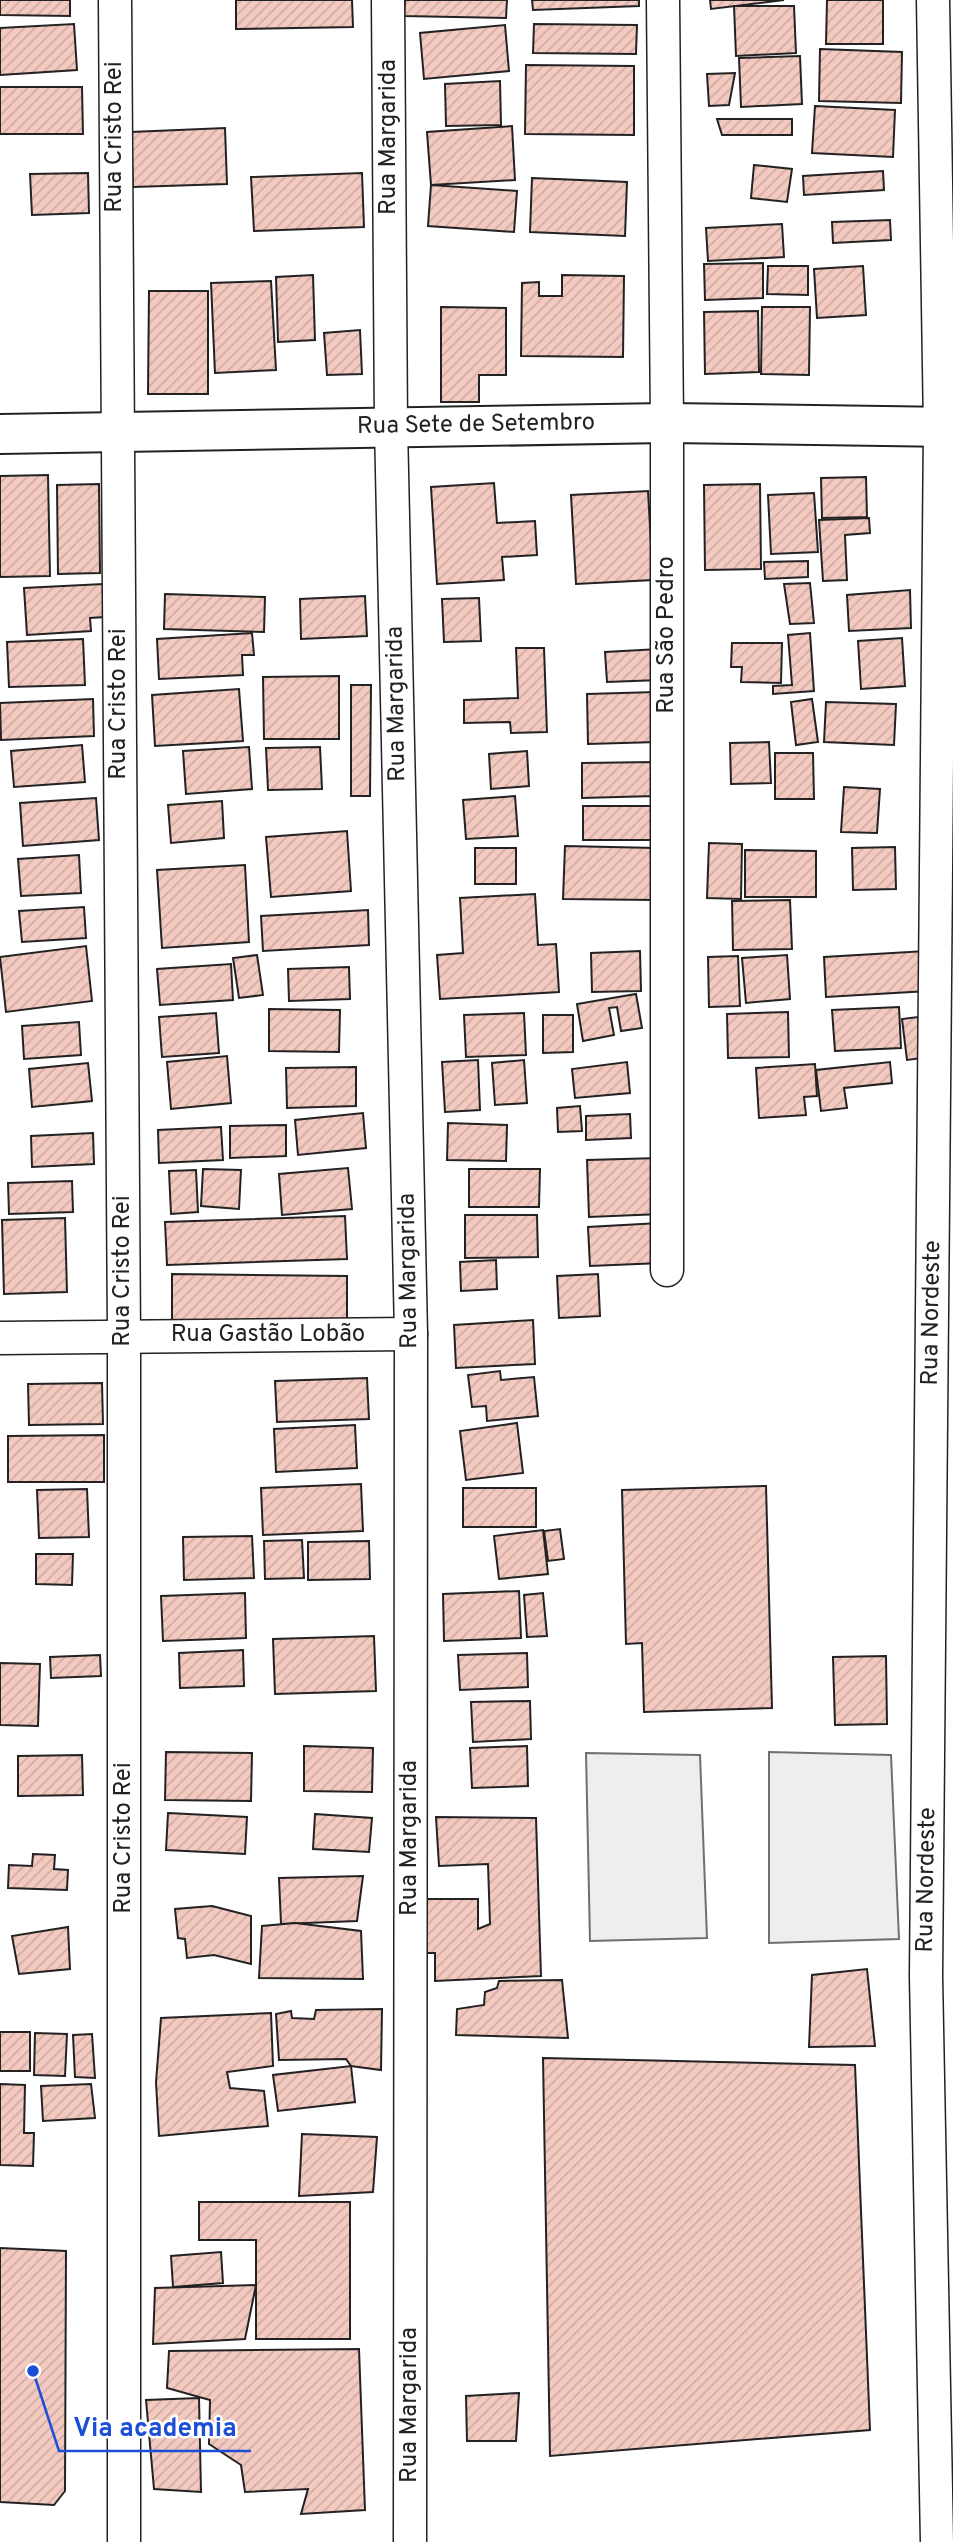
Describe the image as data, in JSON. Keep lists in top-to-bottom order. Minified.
{"streets":{"street":["Rua Cristo Rei","Rua Margarida","Rua Sete de Setembro","Rua São Pedro","Rua Nordeste","Rua Gastão Lobão"]},"crossings":[["Rua Cristo Rei","Rua Sete de Setembro"],["Rua Cristo Rei","Rua Gastão Lobão"],["Rua Margarida","Rua Sete de Setembro"],["Rua Margarida","Rua Gastão Lobão"],["Rua Sete de Setembro","Rua São Pedro"],["Rua Sete de Setembro","Rua Nordeste"]],"places":["Via academia"]}
